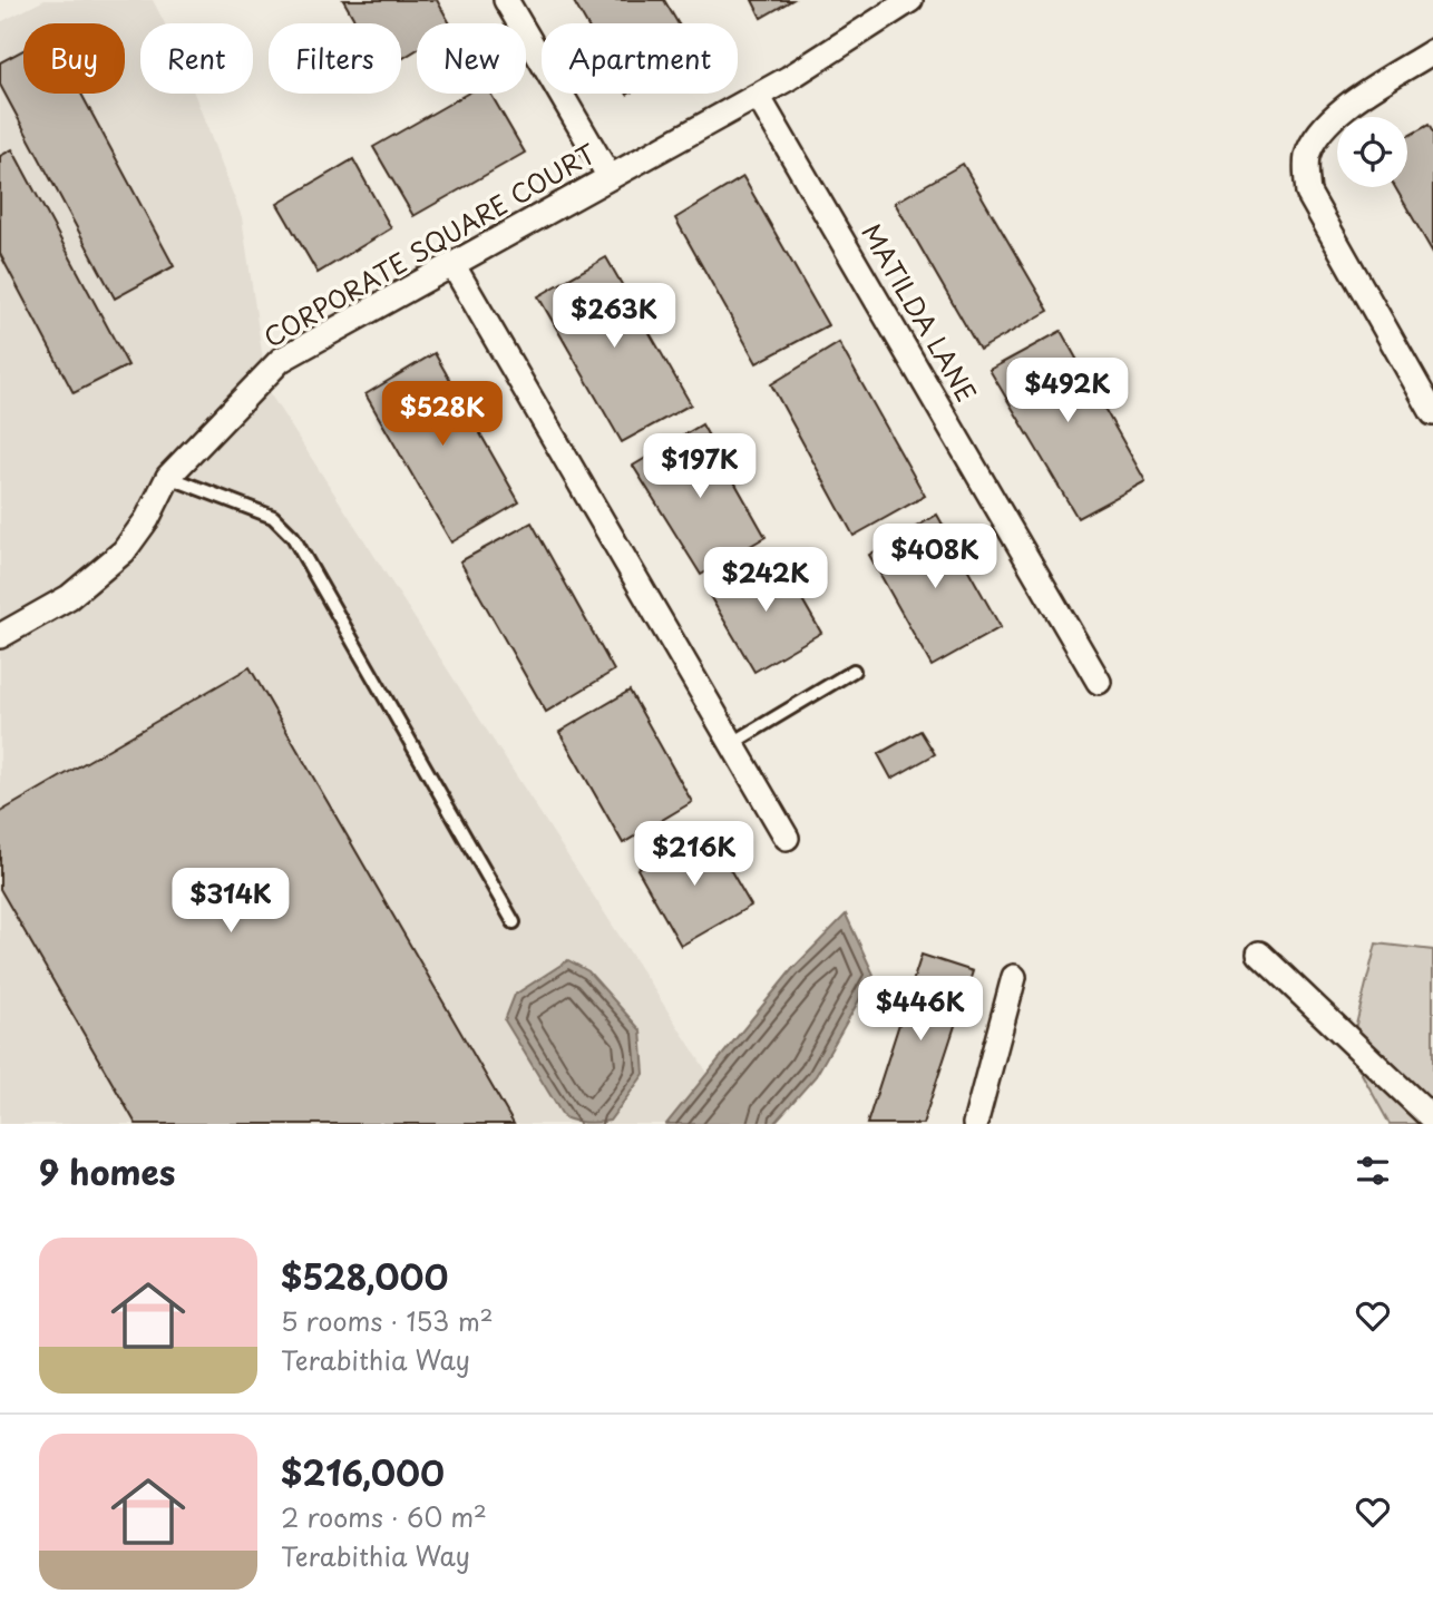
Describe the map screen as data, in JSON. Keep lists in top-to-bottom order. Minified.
{"streets":{"street":["CORPORATE SQUARE COURT","MATILDA LANE"]},"crossings":[["CORPORATE SQUARE COURT","MATILDA LANE"]],"page":{"chip":["Buy","Rent","Filters","New","Apartment"],"price":["$263K","$492K","$528K","$197K","$408K","$242K","$216K","$314K","$446K"],"heading":"9 homes","list":[{"name":"$528,000","note":"5 rooms · 153 m² · Terabithia Way"},{"name":"$216,000","note":"2 rooms · 60 m² · Terabithia Way"}]}}
